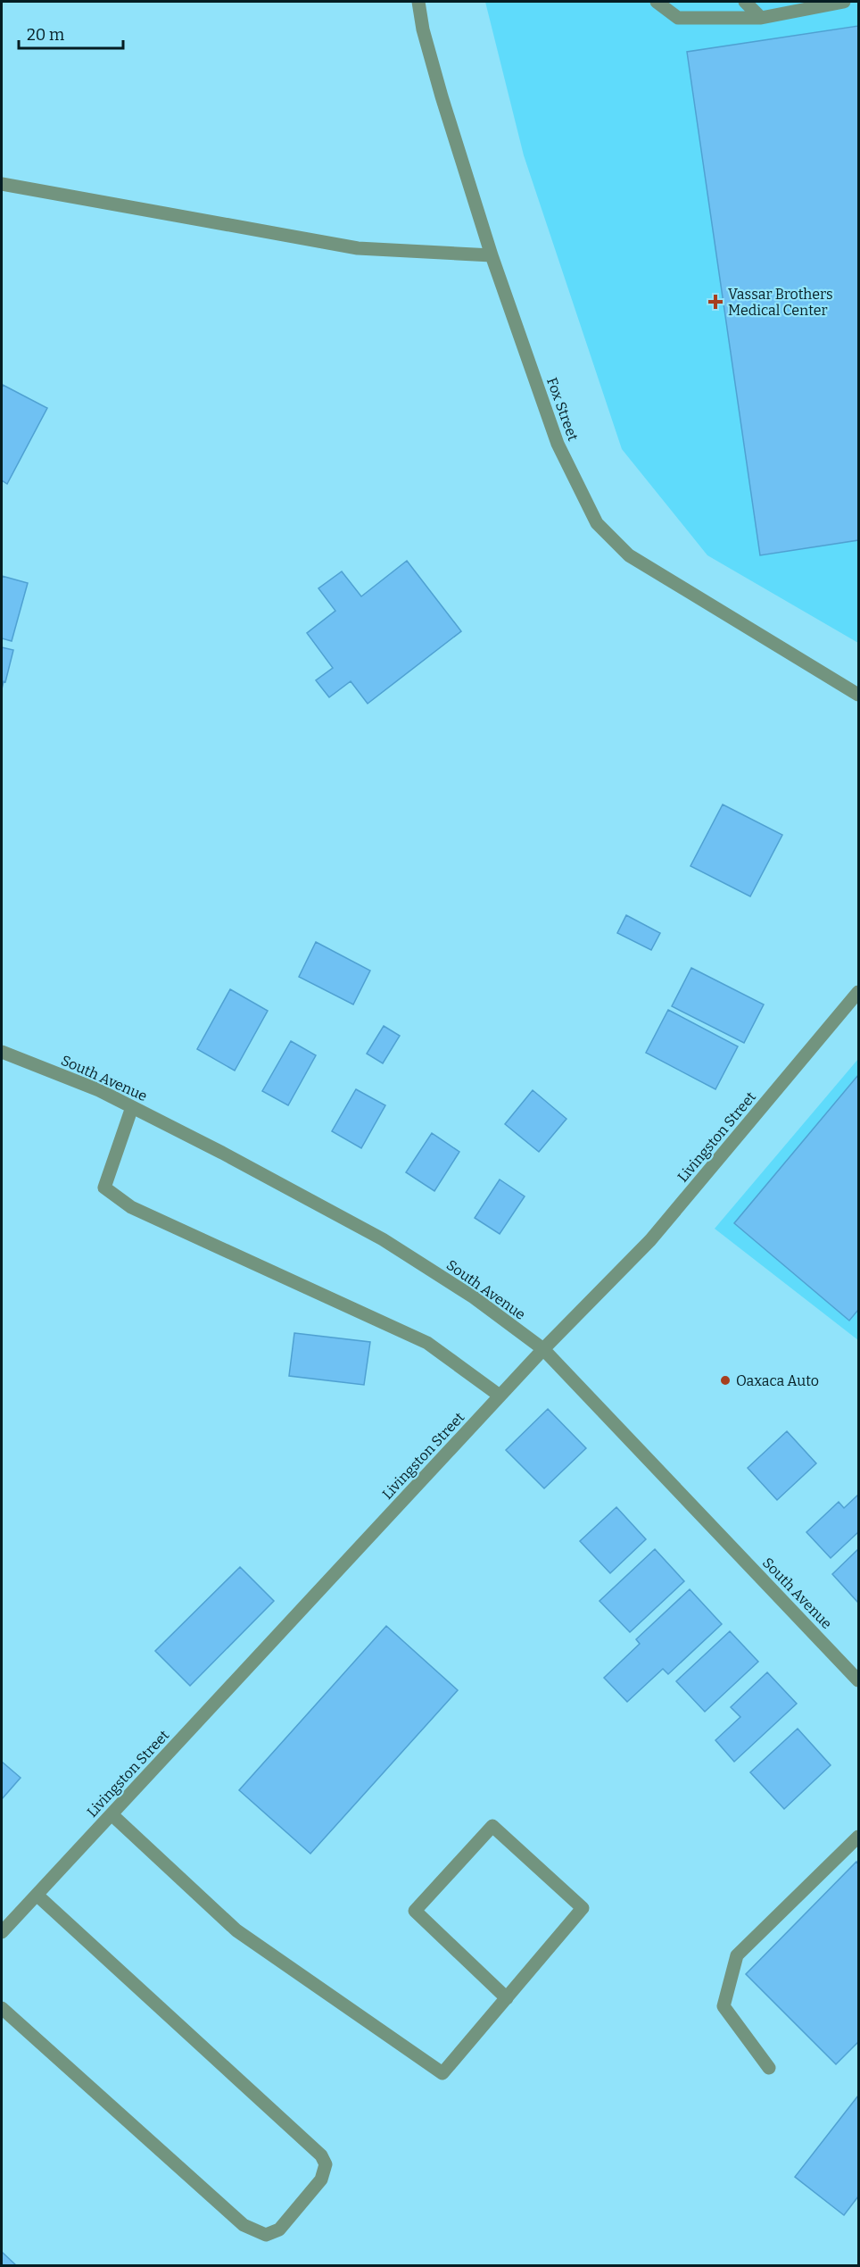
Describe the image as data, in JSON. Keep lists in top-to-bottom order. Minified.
{"streets":{"street":["Fox Street","South Avenue","Livingston Street"]},"crossings":[["South Avenue","Livingston Street"]],"places":{"health":["Vassar Brothers Medical Center"],"other":["Oaxaca Auto"]},"scale_bar":"20 m"}
